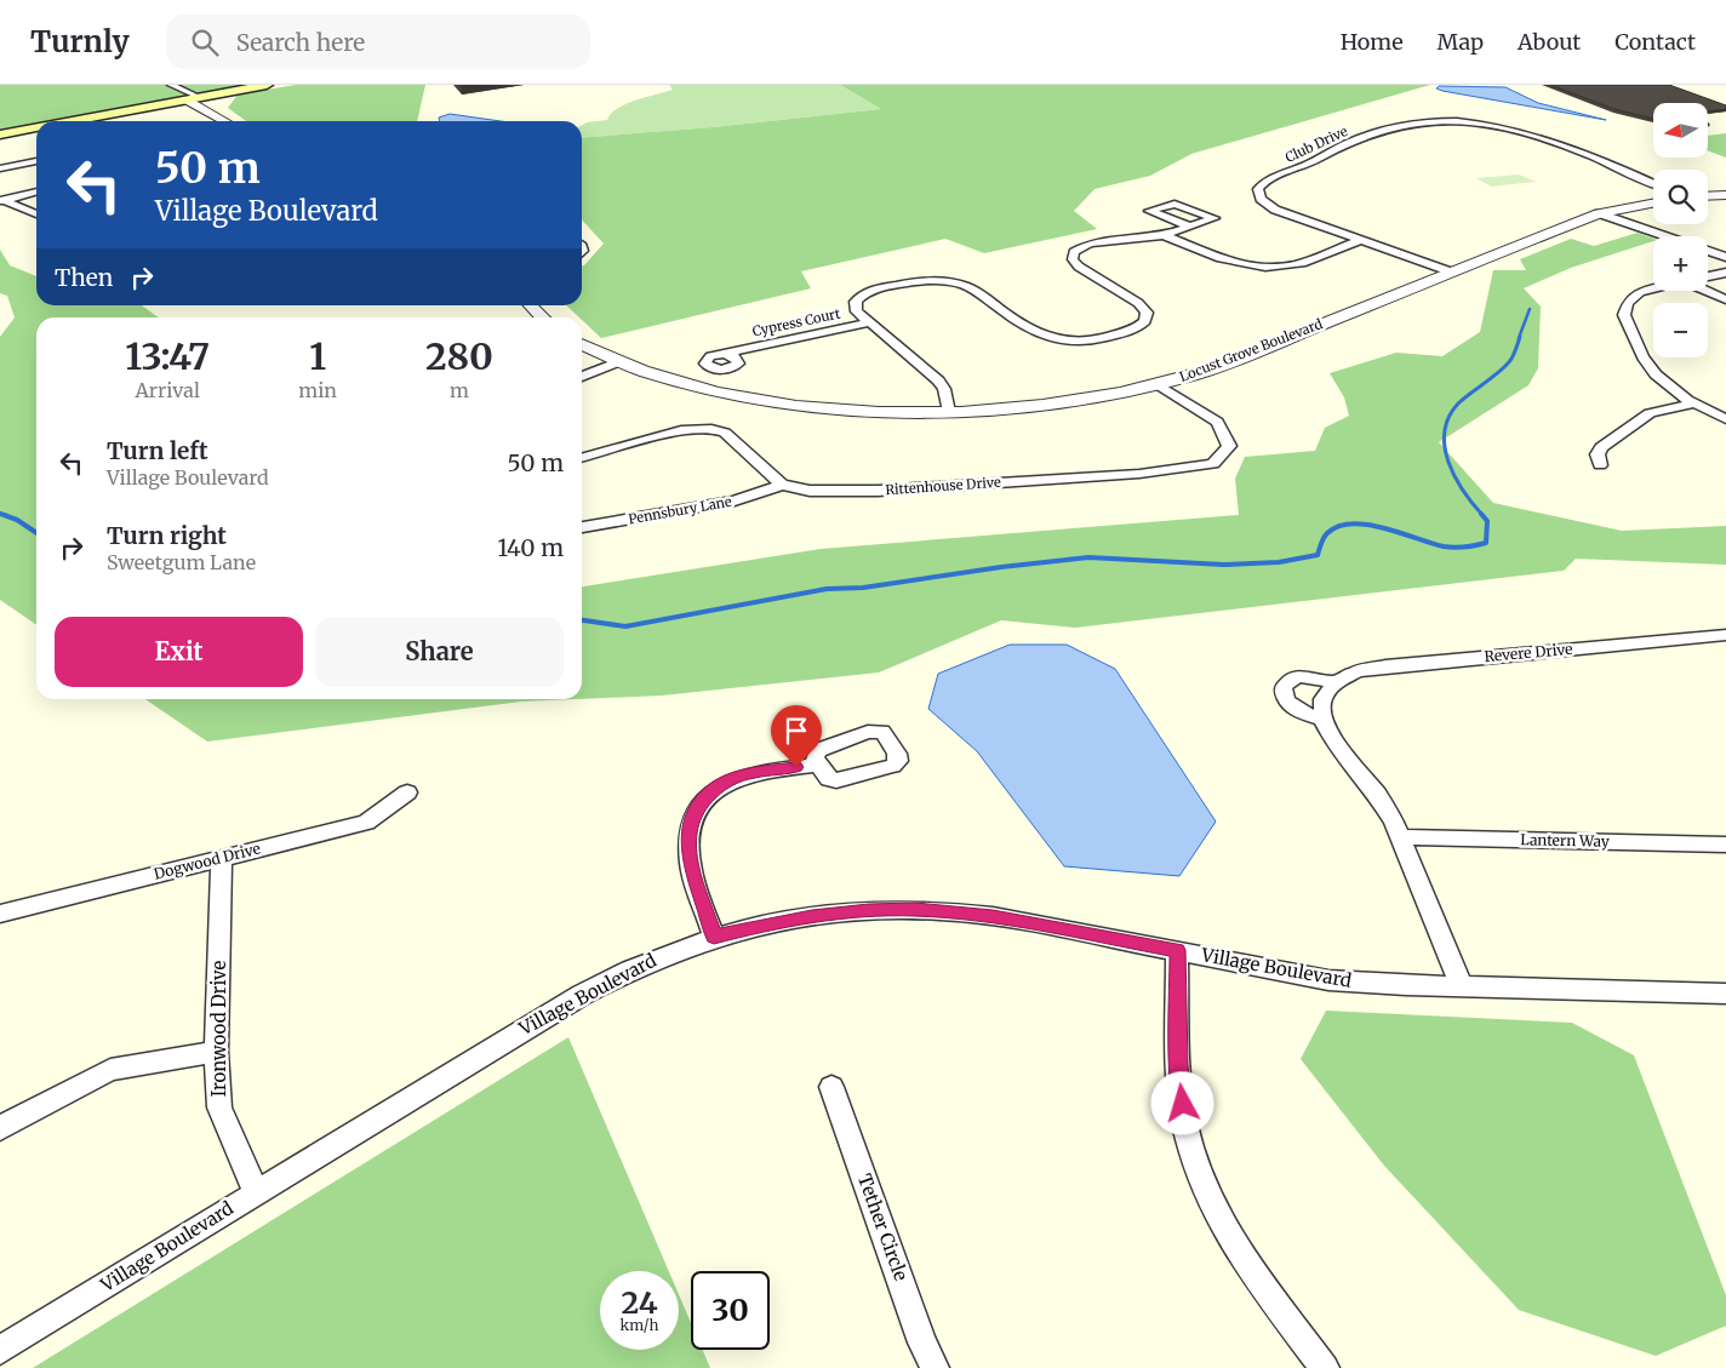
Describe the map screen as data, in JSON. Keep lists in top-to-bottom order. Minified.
{"streets":{"street":["Club Drive","Cypress Court","Locust Grove Boulevard","Rittenhouse Drive","Pennsbury Lane","Revere Drive","Lantern Way","Dogwood Drive","Village Boulevard","Ironwood Drive","Tether Circle"]},"crossings":[["Club Drive","Locust Grove Boulevard"],["Locust Grove Boulevard","Rittenhouse Drive"],["Rittenhouse Drive","Pennsbury Lane"],["Dogwood Drive","Ironwood Drive"],["Village Boulevard","Ironwood Drive"]],"north":"left","page":{"header":"Turnly","search":"Search here","nav":["Home","Map","About","Contact"],"map_buttons":["+","−"],"turn":["50 m","Village Boulevard"],"then":"Then","eta":["13:47","Arrival","1","min","280","m"],"list":[{"name":"Turn left","note":"Village Boulevard","value":"50 m"},{"name":"Turn right","note":"Sweetgum Lane","value":"140 m"}],"buttons":["Exit","Share"],"speed":"24 km/h","limit":"30"}}
